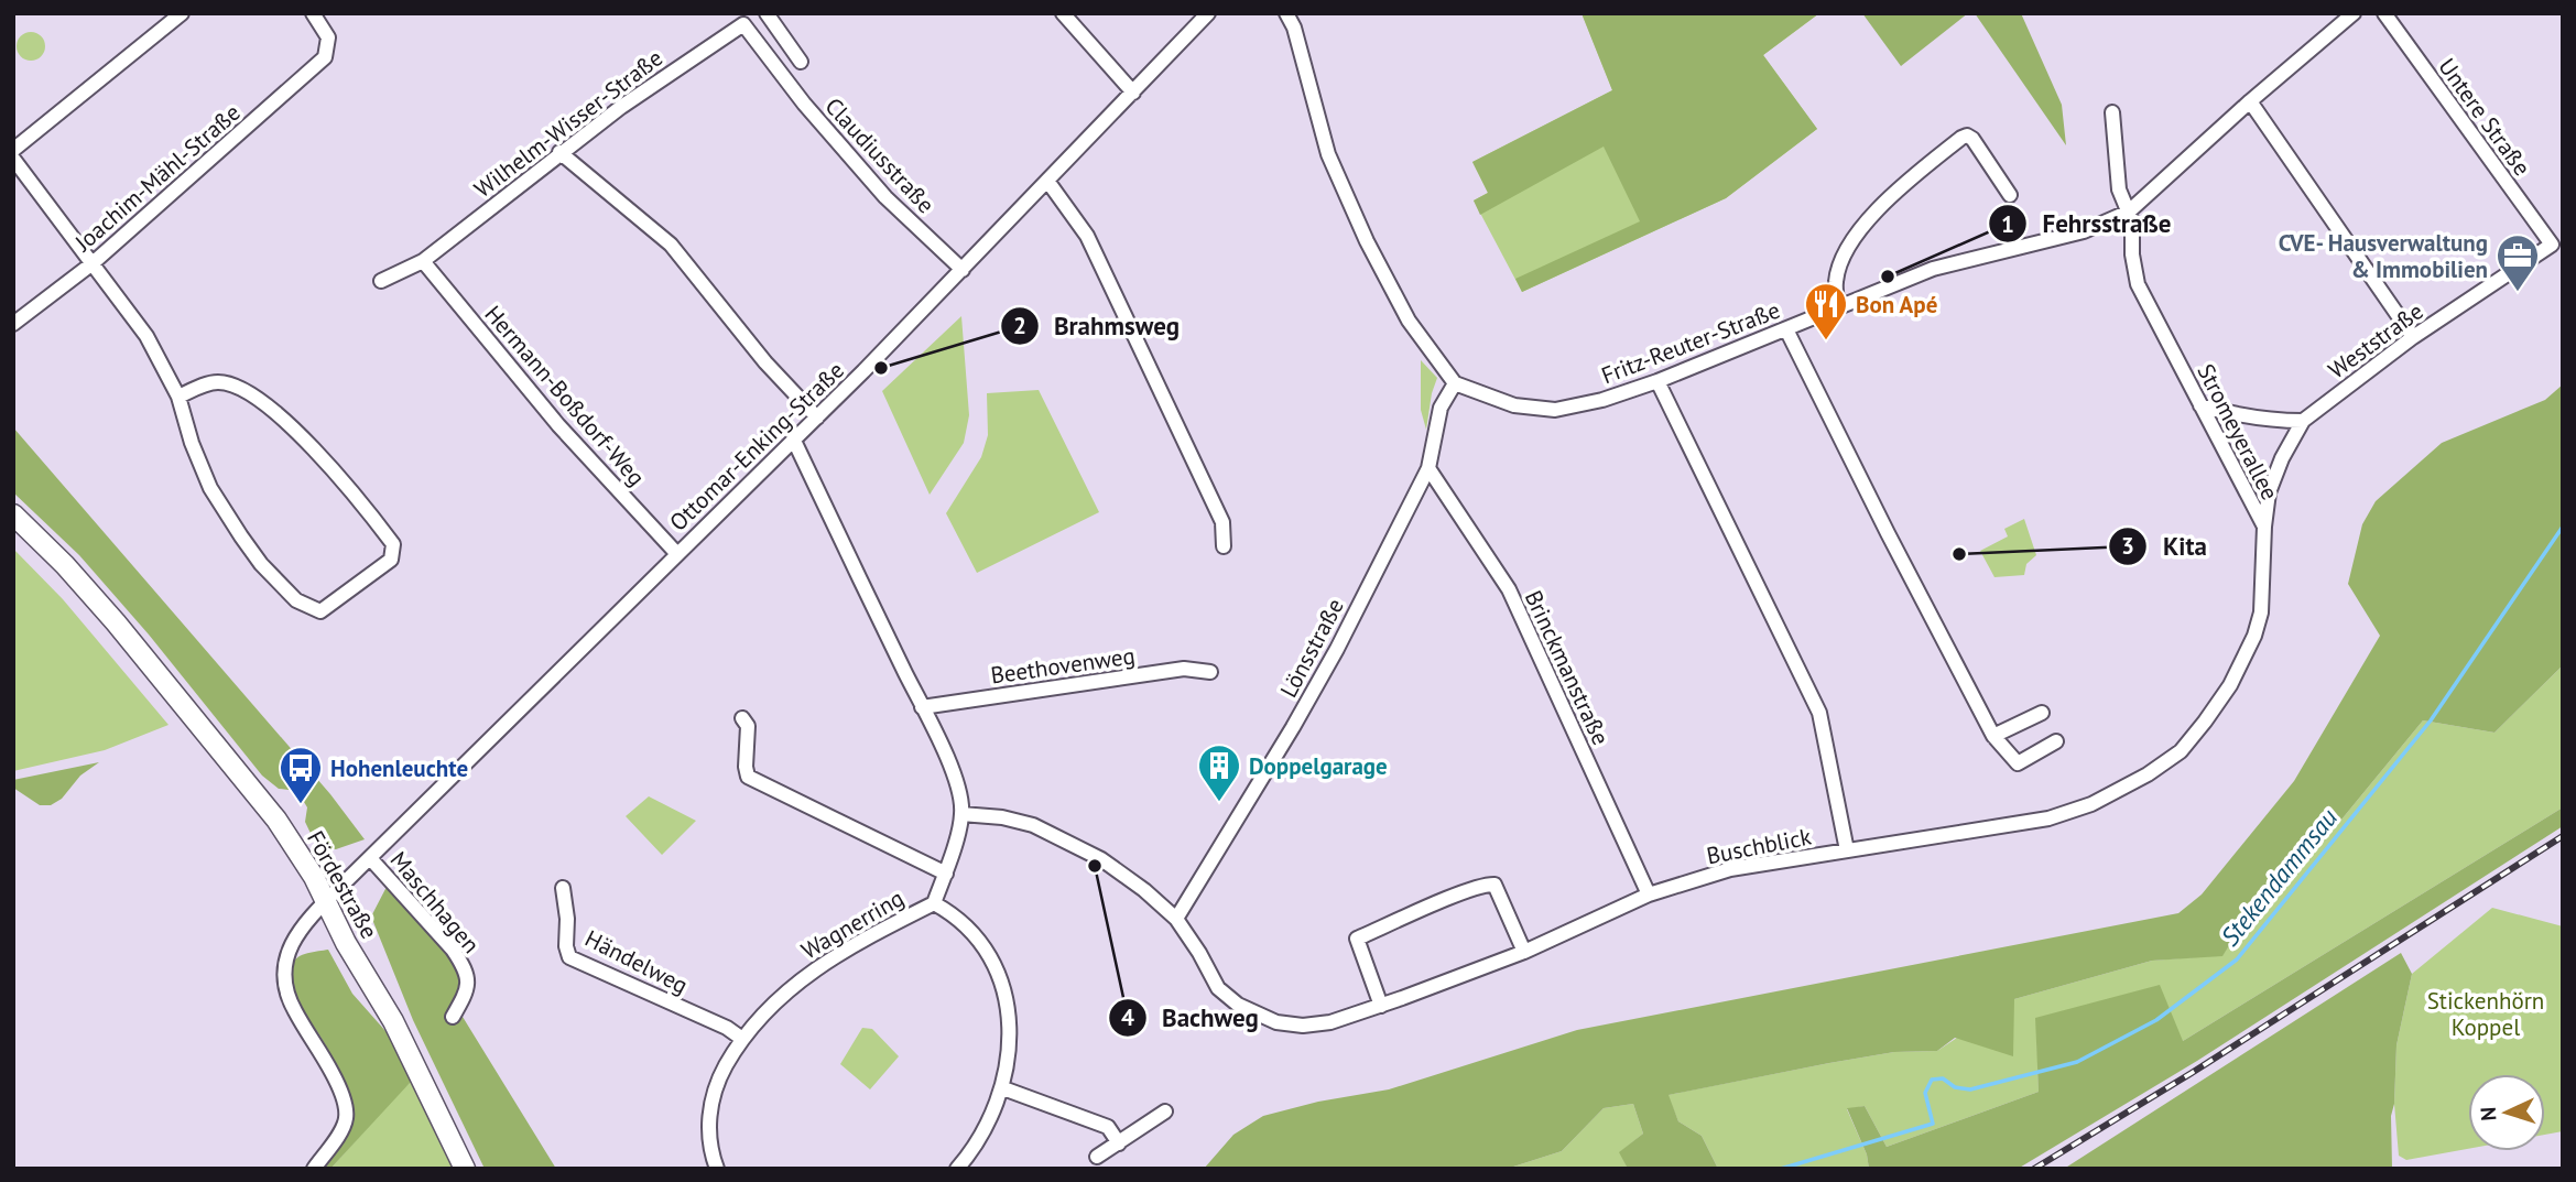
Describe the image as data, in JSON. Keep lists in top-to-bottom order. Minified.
{"streets":{"main road":["Fördestraße"],"street":["Untere Straße","Wilhelm-Wisser-Straße","Claudiusstraße","Joachim-Mähl-Straße","Weststraße","Fritz-Reuter-Straße","Hermann-Boßdorf-Weg","Stromeyerallee","Ottomar-Enking-Straße","Lönsstraße","Beethovenweg","Brinckmanstraße","Buschblick","Maschhagen","Wagnerring","Händelweg"]},"crossings":[["Untere Straße","Weststraße"],["Wilhelm-Wisser-Straße","Claudiusstraße"],["Wilhelm-Wisser-Straße","Hermann-Boßdorf-Weg"],["Claudiusstraße","Ottomar-Enking-Straße"],["Weststraße","Stromeyerallee"],["Fritz-Reuter-Straße","Stromeyerallee"],["Fritz-Reuter-Straße","Lönsstraße"],["Hermann-Boßdorf-Weg","Ottomar-Enking-Straße"],["Stromeyerallee","Buschblick"],["Ottomar-Enking-Straße","Fördestraße"],["Ottomar-Enking-Straße","Maschhagen"],["Lönsstraße","Brinckmanstraße"],["Lönsstraße","Buschblick"],["Brinckmanstraße","Buschblick"],["Wagnerring","Händelweg"]],"water":["Stekendammsau"],"parks":["Stickenhörn Koppel"],"places":{"other":["Fehrsstraße","Brahmsweg","Kita","Bachweg"],"office":["CVE- Hausverwaltung & Immobilien"],"restaurant":["Bon Apé"],"building":["Doppelgarage"],"bus stop":["Hohenleuchte"]},"north":"left"}
